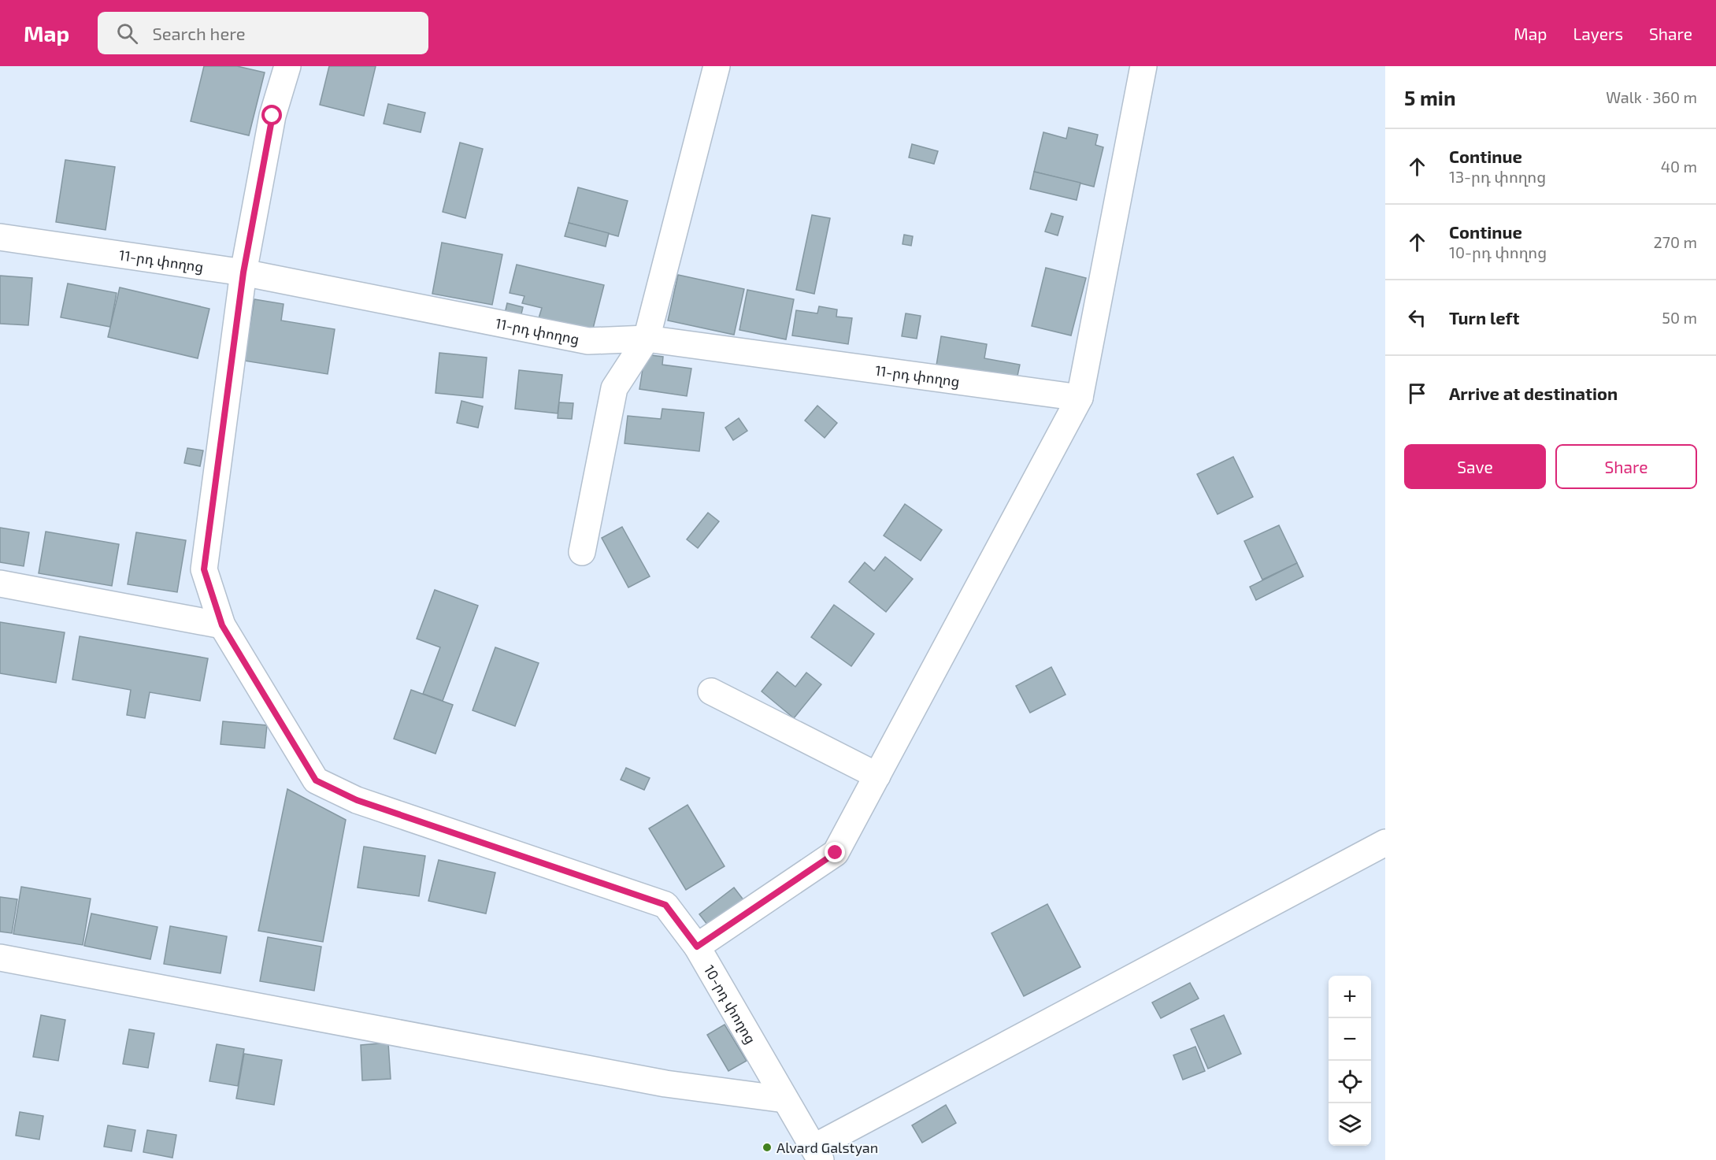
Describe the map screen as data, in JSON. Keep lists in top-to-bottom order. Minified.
{"streets":{"street":["11-րդ փողոց","10-րդ փողոց"]},"crossings":[["11-րդ փողոց","10-րդ փողոց"]],"places":["Alvard Galstyan"],"page":{"header":"Map","search":"Search here","nav":["Map","Layers","Share"],"heading":["5 min","Walk · 360 m"],"list":[["Continue","13-րդ փողոց","40 m"],["Continue","10-րդ փողոց","270 m"],["Turn left","50 m"],"Arrive at destination"],"buttons":["Save","Share"],"map_buttons":["+","−"]}}
